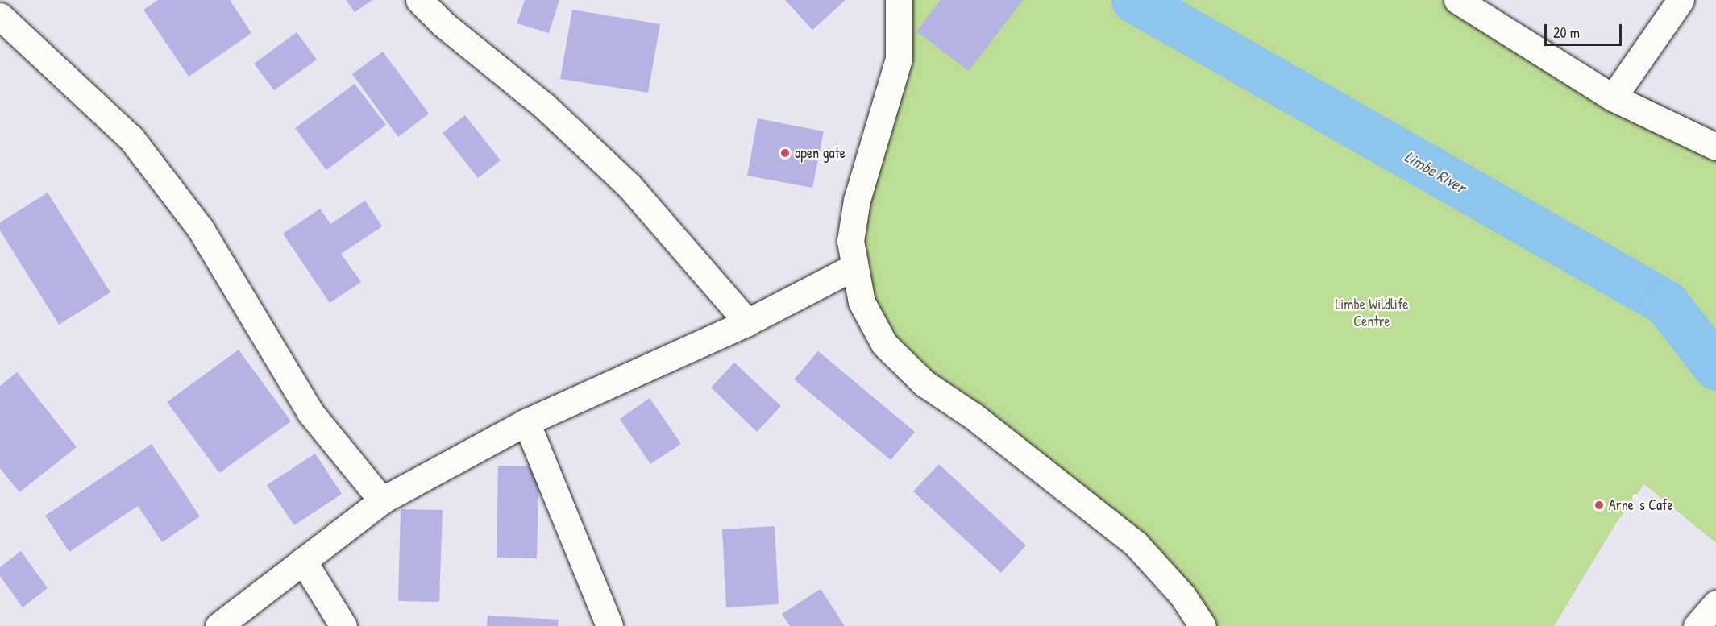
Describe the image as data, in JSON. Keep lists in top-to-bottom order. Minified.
{"water":["Limbe River"],"parks":["Limbe Wildlife Centre"],"places":["open gate","Arne' s Cafe"],"scale_bar":"20 m"}
